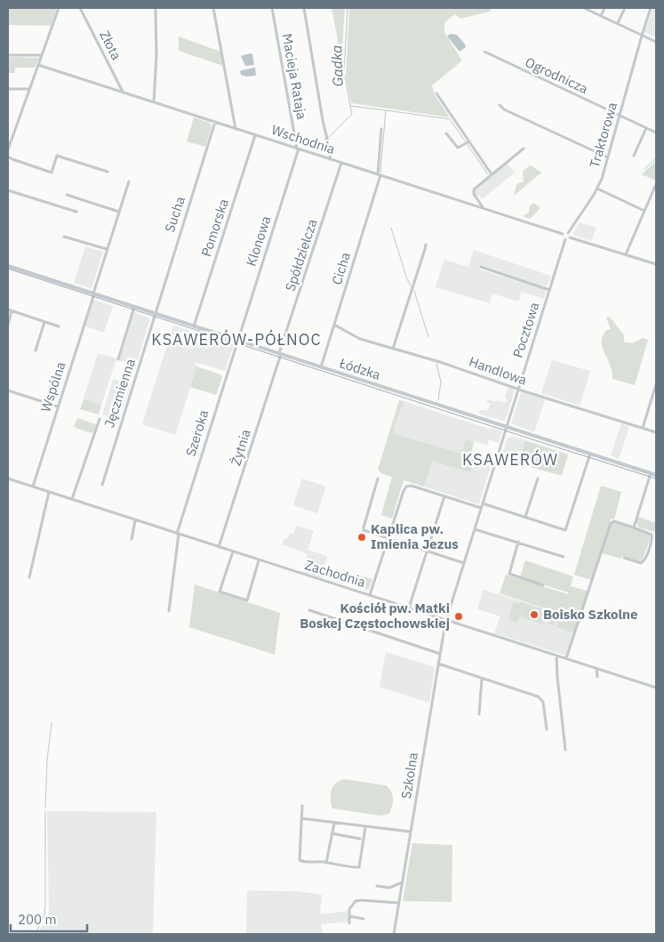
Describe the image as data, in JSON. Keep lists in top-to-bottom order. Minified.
{"streets":{"main road":["Łódzka"],"street":["Złota","Ogrodnicza","Macieja Rataja","Traktorowa","Wschodnia","Sucha","Pomorska","Klonowa","Spółdzielcza","Cicha","Pocztowa","Handlowa","Wspólna","Jęczmienna","Szeroka","Żytnia","Zachodnia","Szkolna"]},"crossings":[["Złota","Wschodnia"],["Ogrodnicza","Traktorowa"],["Macieja Rataja","Wschodnia"],["Macieja Rataja","Klonowa"],["Wschodnia","Sucha"],["Wschodnia","Pomorska"],["Wschodnia","Klonowa"],["Wschodnia","Spółdzielcza"],["Wschodnia","Cicha"],["Sucha","Łódzka"],["Sucha","Jęczmienna"],["Pomorska","Łódzka"],["Klonowa","Łódzka"],["Klonowa","Szeroka"],["Spółdzielcza","Łódzka"],["Spółdzielcza","Żytnia"],["Cicha","Łódzka"],["Cicha","Handlowa"],["Pocztowa","Łódzka"],["Pocztowa","Handlowa"],["Pocztowa","Szkolna"],["Łódzka","Wspólna"],["Łódzka","Jęczmienna"],["Łódzka","Szeroka"],["Łódzka","Żytnia"],["Wspólna","Zachodnia"],["Szeroka","Zachodnia"],["Żytnia","Zachodnia"],["Zachodnia","Szkolna"]],"districts":["KSAWERÓW-PÓŁNOC","KSAWERÓW"],"water":["Gadka"],"places":["Kaplica pw. Imienia Jezus","Boisko Szkolne","Kościół pw. Matki Boskej Częstochowskiej"],"scale_bar":"200 m"}
